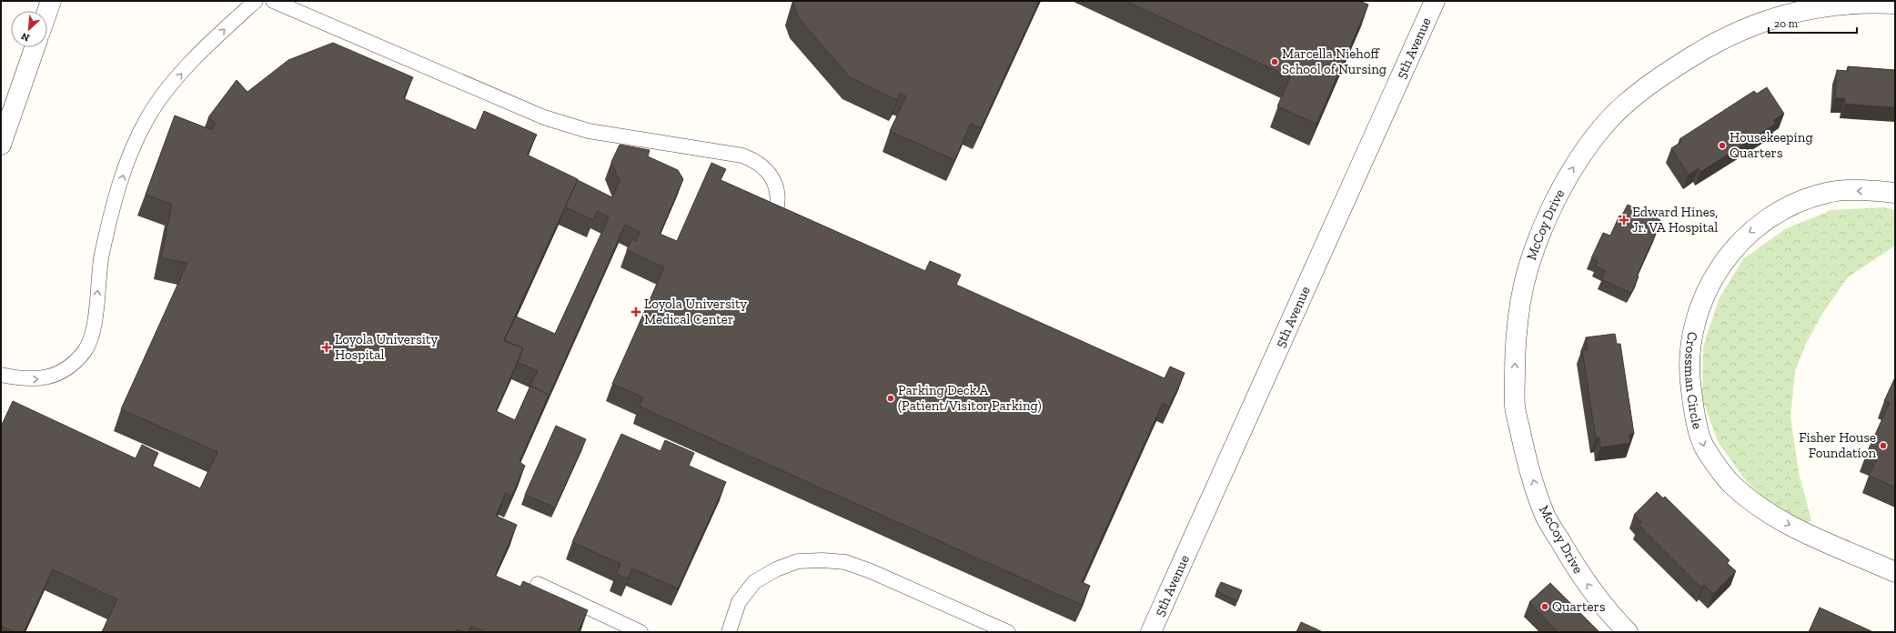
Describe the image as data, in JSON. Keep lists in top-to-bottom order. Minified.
{"streets":{"street":["5th Avenue","McCoy Drive","Crossman Circle"]},"places":{"other":["Marcella Niehoff School of Nursing","Housekeeping Quarters","Parking Deck A (Patient/Visitor Parking)","Fisher House Foundation","Quarters"],"health":["Edward Hines, Jr. VA Hospital","Loyola University Medical Center","Loyola University Hospital"]},"scale_bar":"20 m","north":"bottom left"}
